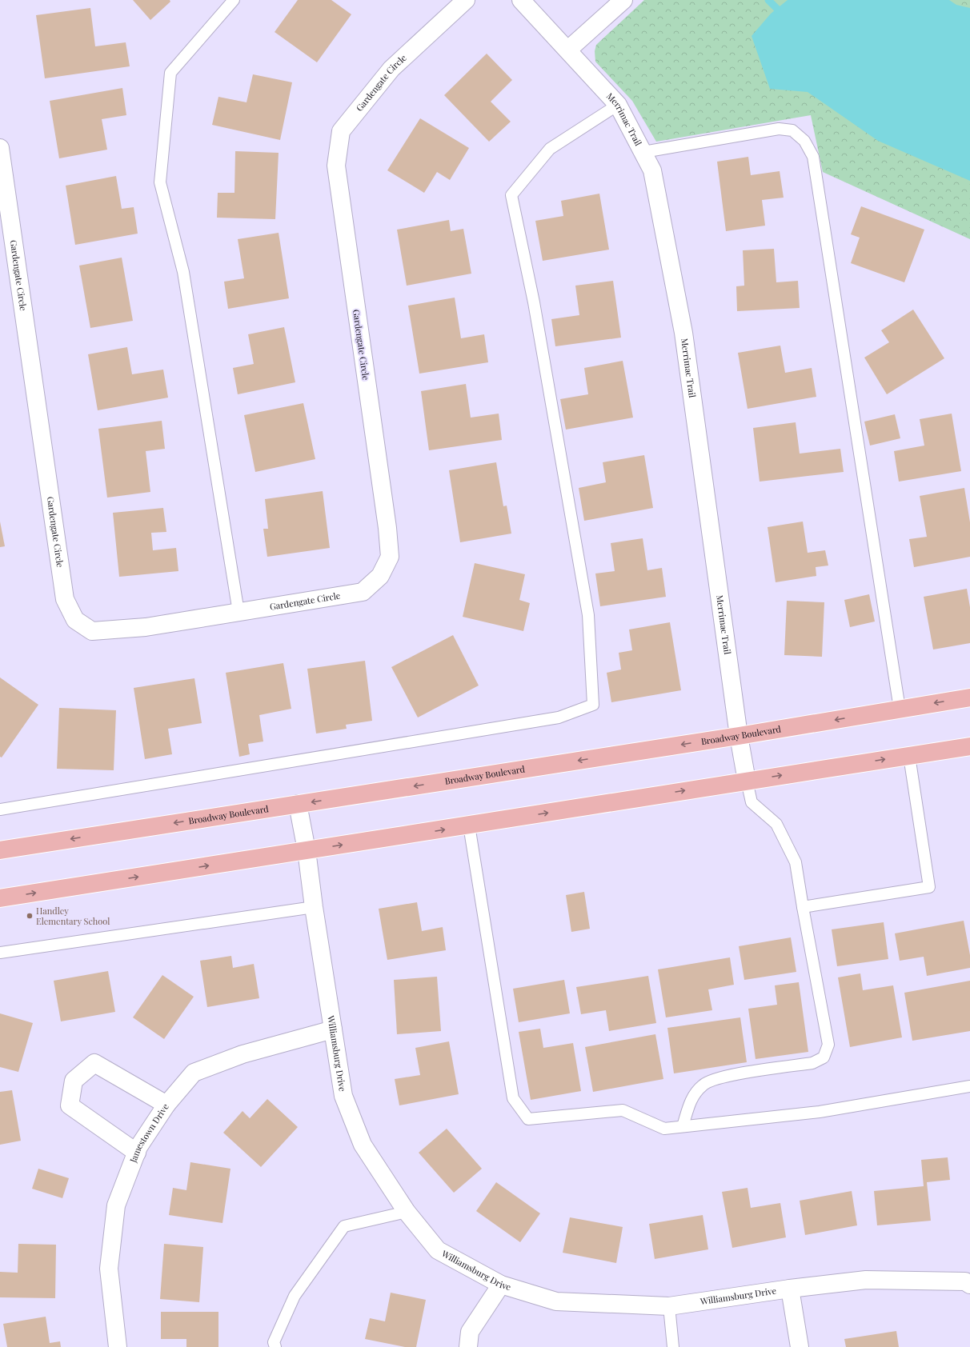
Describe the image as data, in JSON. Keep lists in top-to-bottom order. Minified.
{"streets":{"main road":["Broadway Boulevard"],"street":["Gardengate Circle","Merrimac Trail","Williamsburg Drive","Jamestown Drive"]},"crossings":[["Merrimac Trail","Broadway Boulevard"],["Broadway Boulevard","Williamsburg Drive"],["Williamsburg Drive","Jamestown Drive"]],"places":["Handley Elementary School"]}
